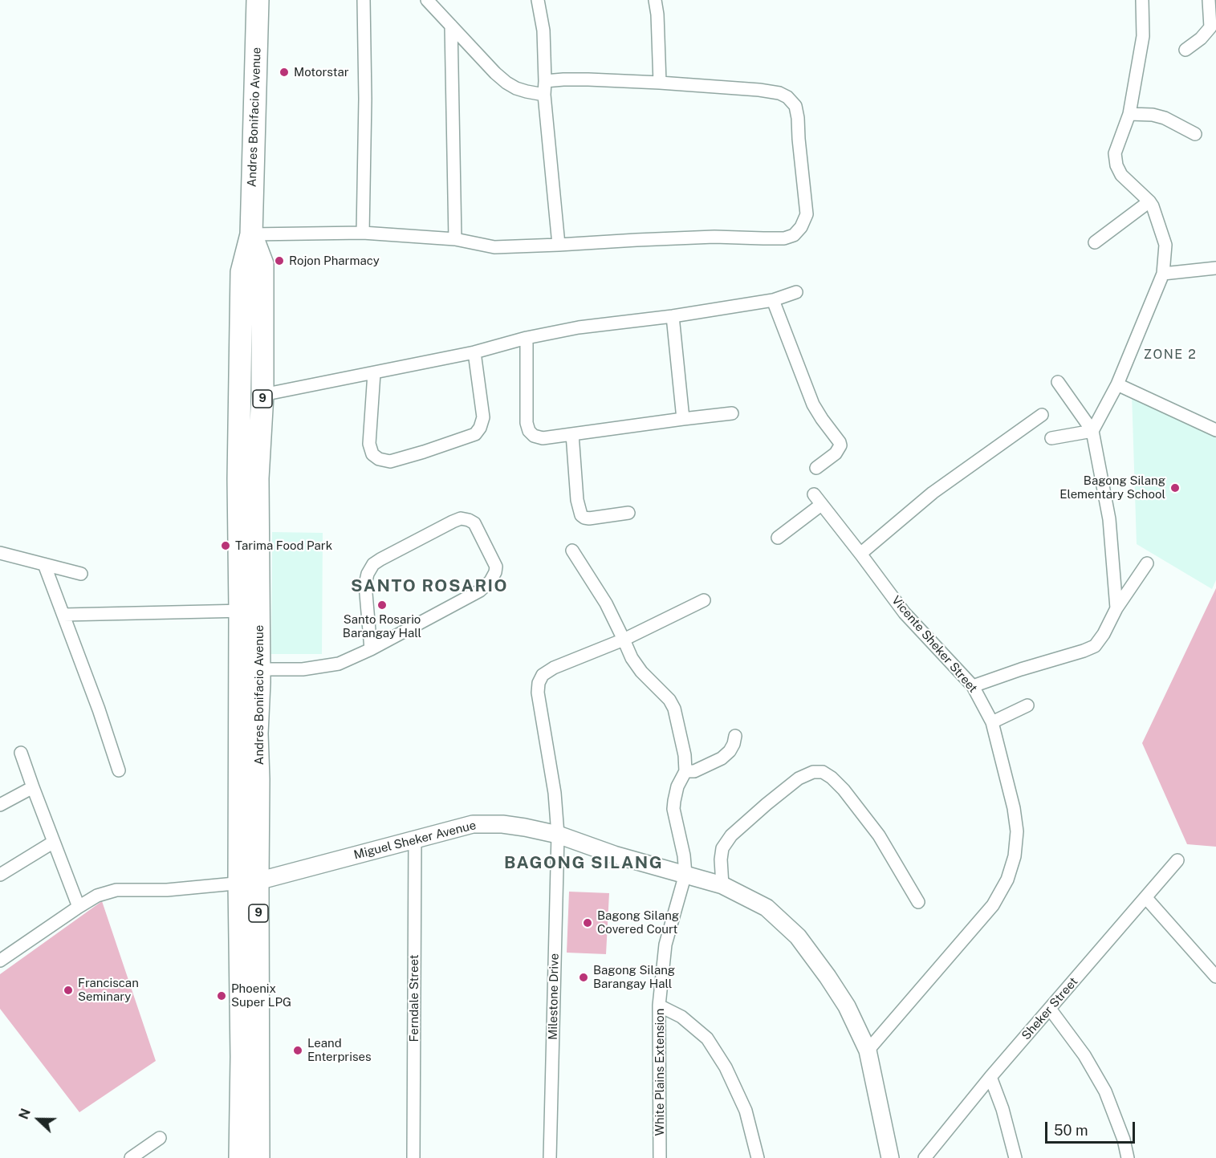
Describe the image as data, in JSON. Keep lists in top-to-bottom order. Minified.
{"streets":{"highway":["Andres Bonifacio Avenue","9"],"street":["Vicente Sheker Street","Miguel Sheker Avenue","Milestone Drive","Ferndale Street","Sheker Street","White Plains Extension"]},"crossings":[["Andres Bonifacio Avenue","Miguel Sheker Avenue"],["Vicente Sheker Street","Miguel Sheker Avenue"],["Miguel Sheker Avenue","Milestone Drive"],["Miguel Sheker Avenue","Ferndale Street"],["Miguel Sheker Avenue","White Plains Extension"]],"districts":["ZONE 2","SANTO ROSARIO","BAGONG SILANG"],"places":["Motorstar","Rojon Pharmacy","Bagong Silang Elementary School","Tarima Food Park","Santo Rosario Barangay Hall","Bagong Silang Covered Court","Bagong Silang Barangay Hall","Franciscan Seminary","Phoenix Super LPG","Leand Enterprises"],"scale_bar":"50 m","north":"left"}
